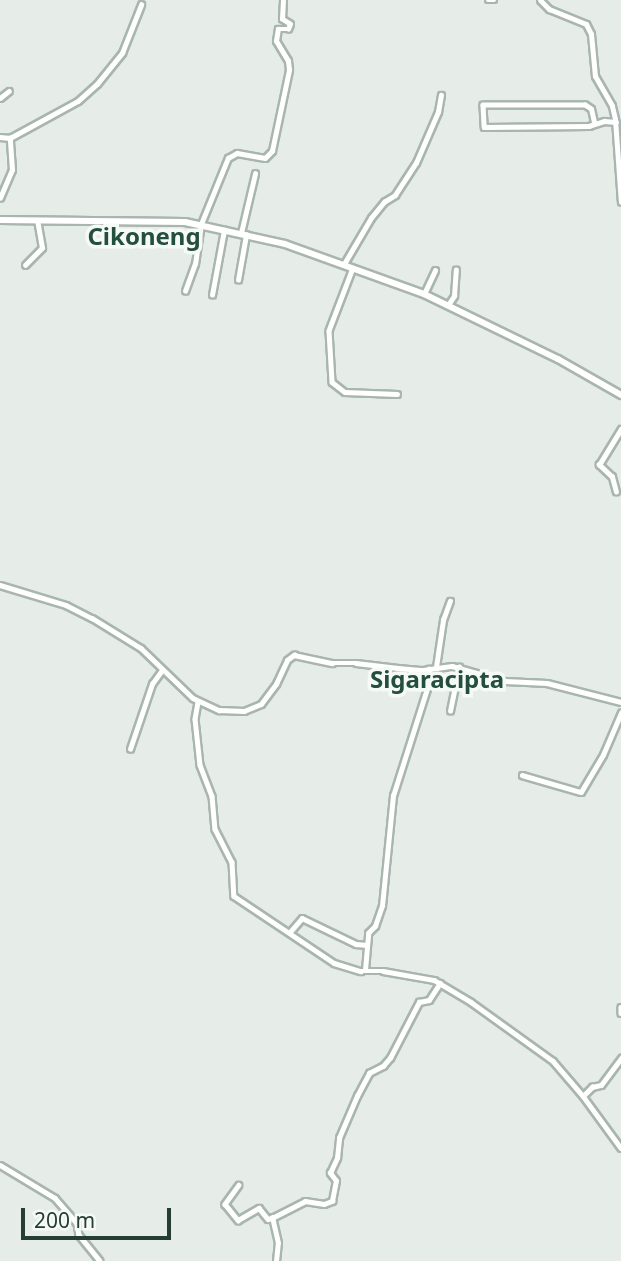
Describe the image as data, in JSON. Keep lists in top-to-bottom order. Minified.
{"districts":["Cikoneng","Sigaracipta"],"scale_bar":"200 m"}
